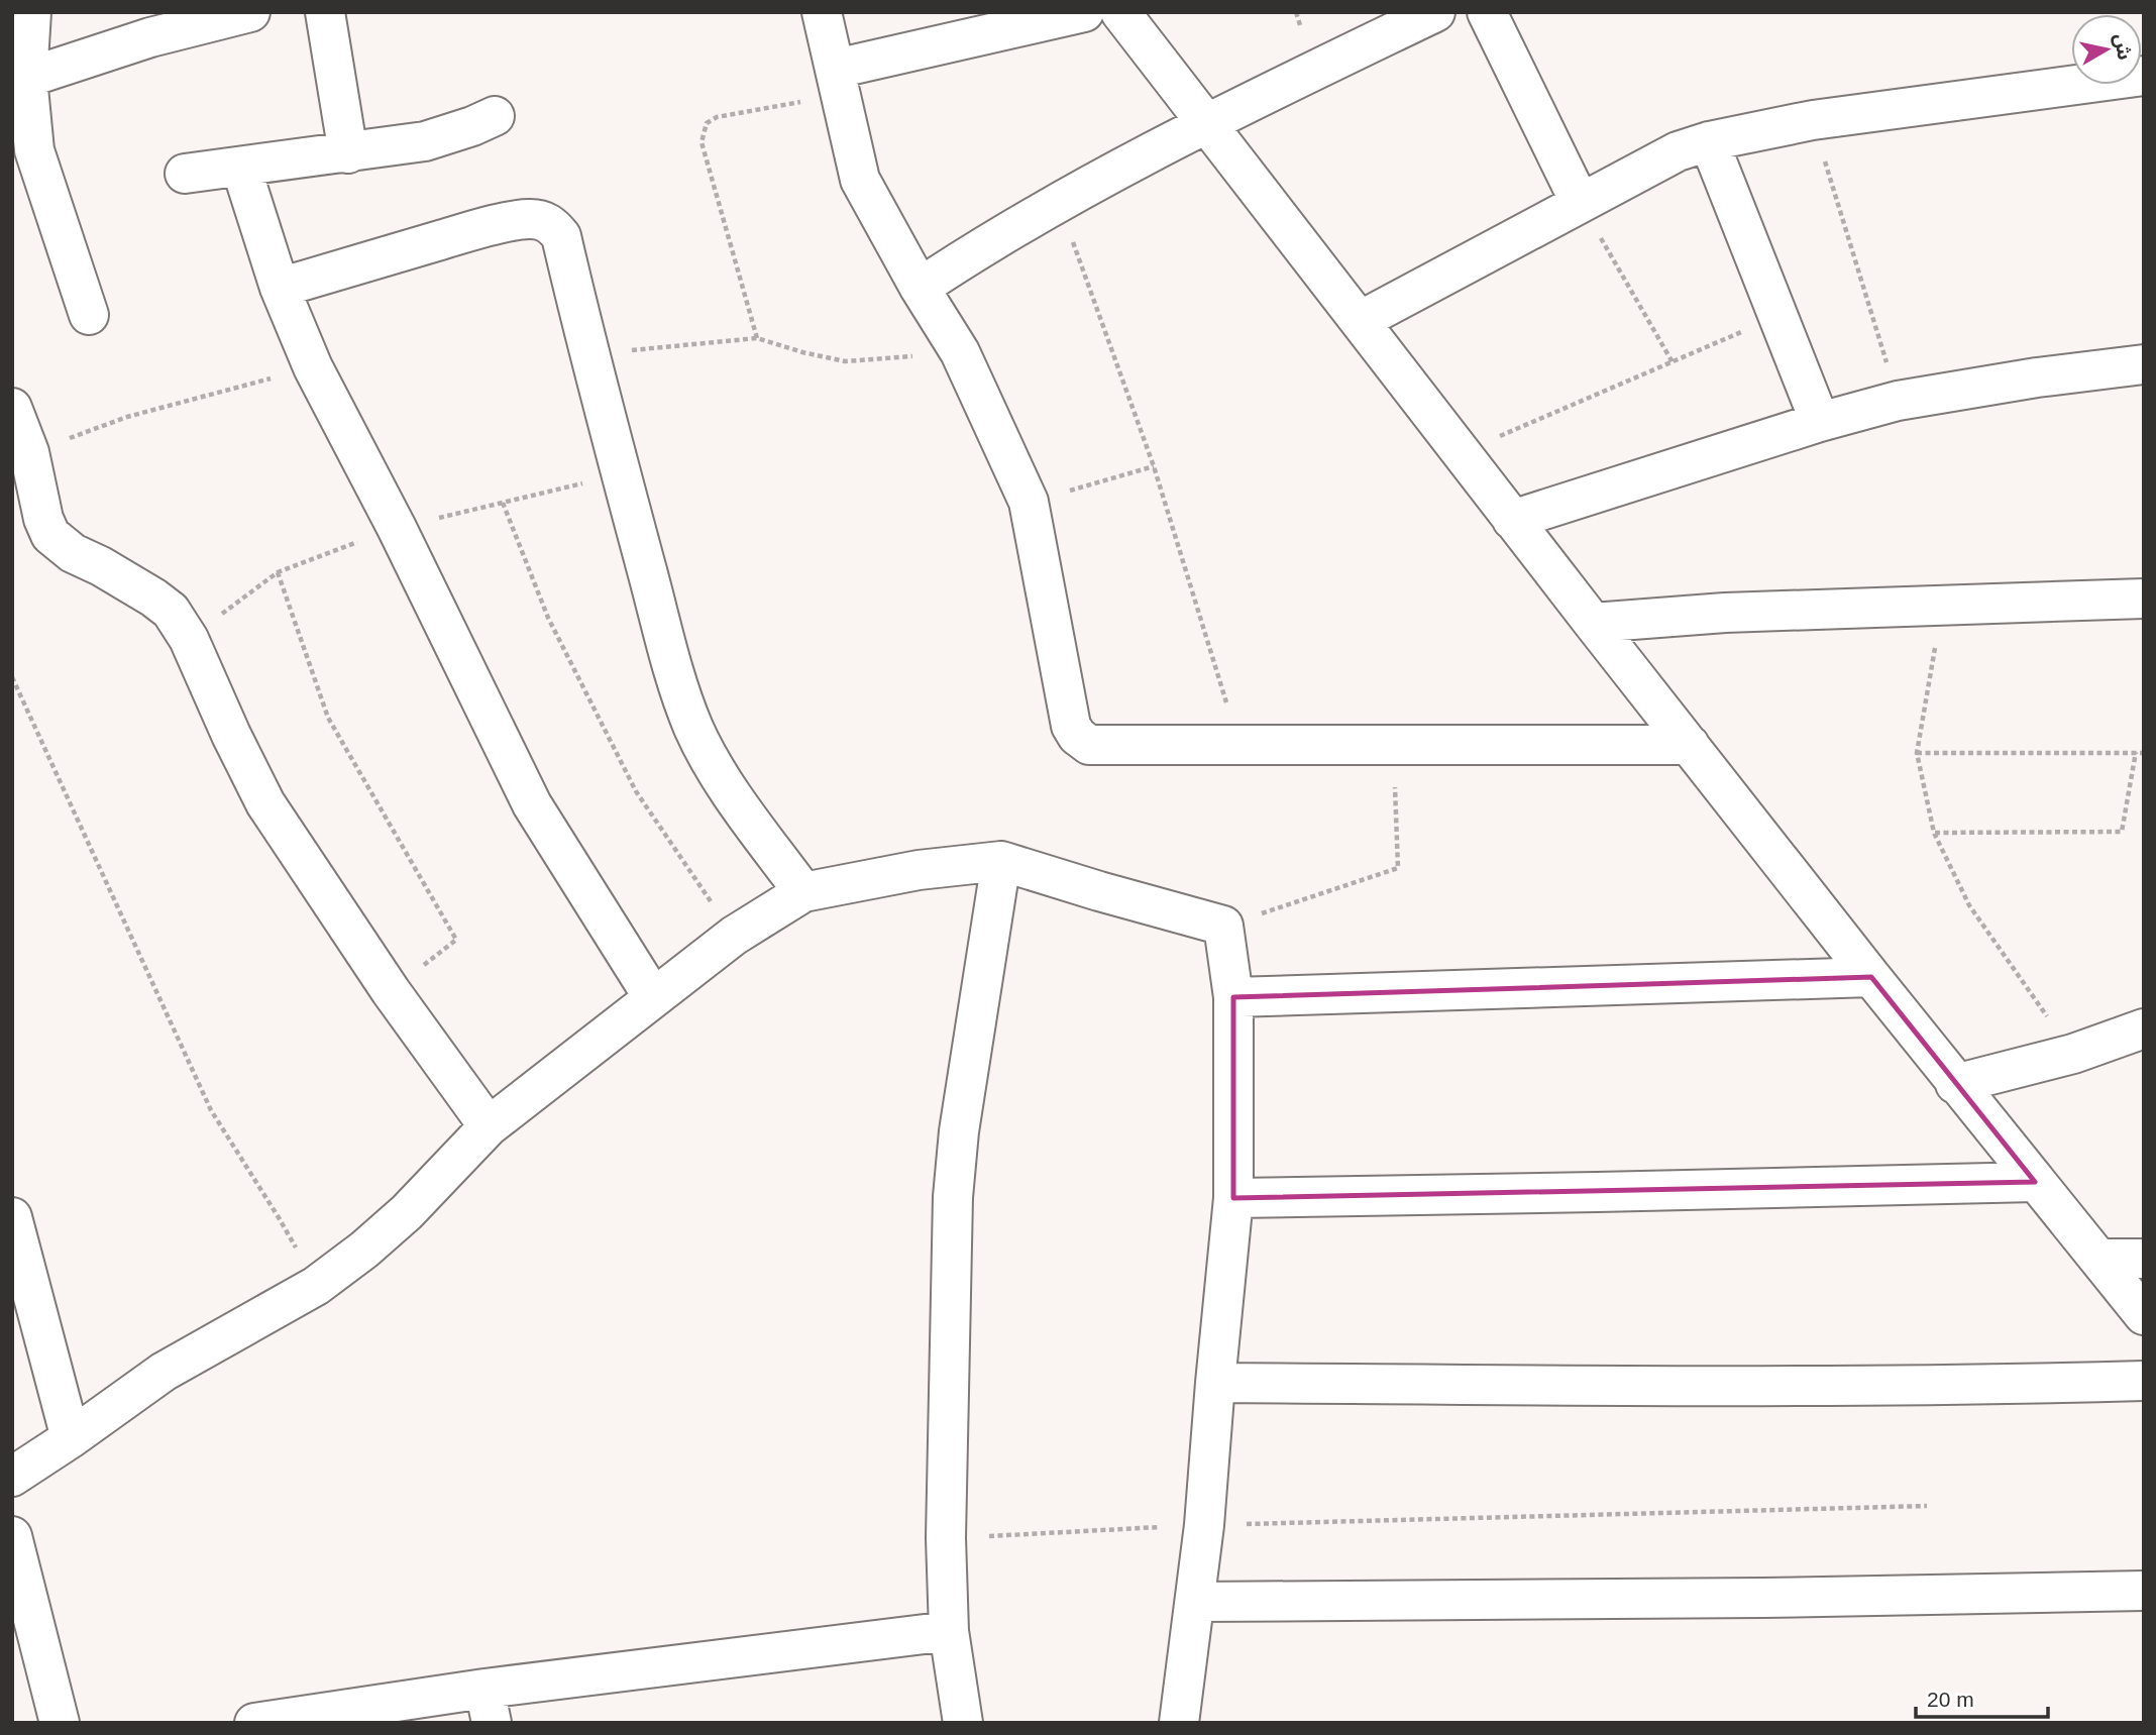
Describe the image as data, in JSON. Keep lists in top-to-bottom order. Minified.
{"scale_bar":"20 m","north":"right"}
